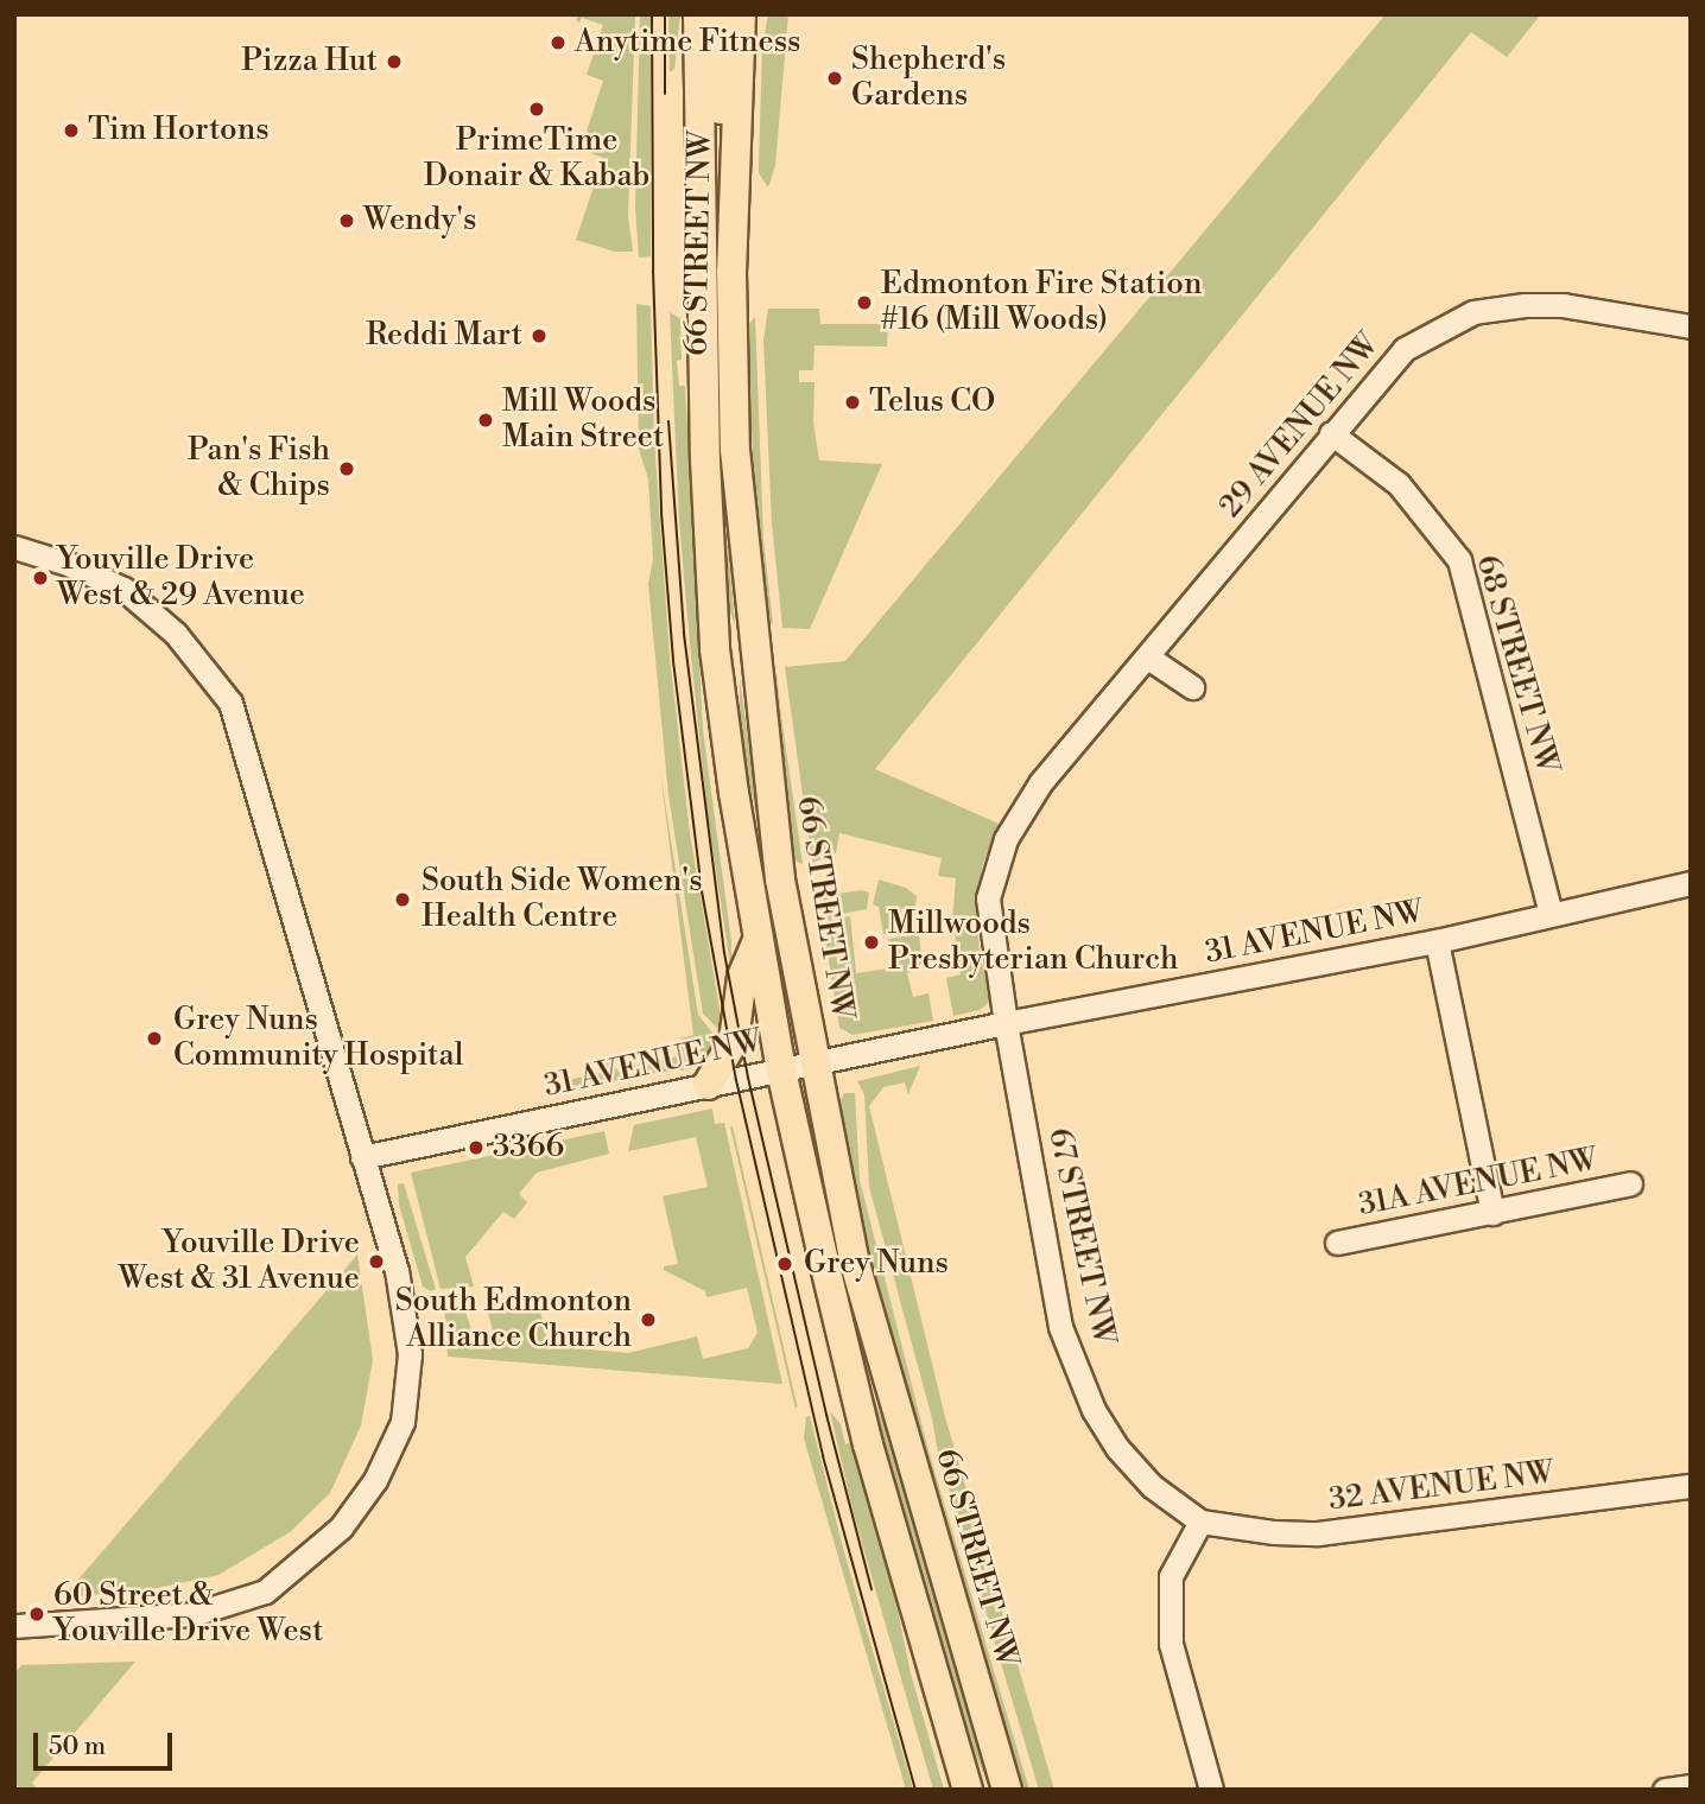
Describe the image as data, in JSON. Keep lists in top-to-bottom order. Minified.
{"streets":{"main road":["66 STREET NW"],"street":["29 AVENUE NW","68 STREET NW","31 AVENUE NW","31A AVENUE NW","67 STREET NW","32 AVENUE NW"]},"crossings":[["66 STREET NW","31 AVENUE NW"],["29 AVENUE NW","68 STREET NW"],["29 AVENUE NW","67 STREET NW"],["68 STREET NW","31 AVENUE NW"],["31 AVENUE NW","67 STREET NW"],["67 STREET NW","32 AVENUE NW"]],"places":["Anytime Fitness","Pizza Hut","Shepherd's Gardens","PrimeTime Donair & Kabab","Tim Hortons","Wendy's","Edmonton Fire Station #16 (Mill Woods)","Reddi Mart","Telus CO","Mill Woods Main Street","Pan's Fish & Chips","Youville Drive West & 29 Avenue","South Side Women's Health Centre","Millwoods Presbyterian Church","Grey Nuns Community Hospital","3366","Youville Drive West & 31 Avenue","Grey Nuns","South Edmonton Alliance Church","60 Street & Youville Drive West"],"scale_bar":"50 m"}
